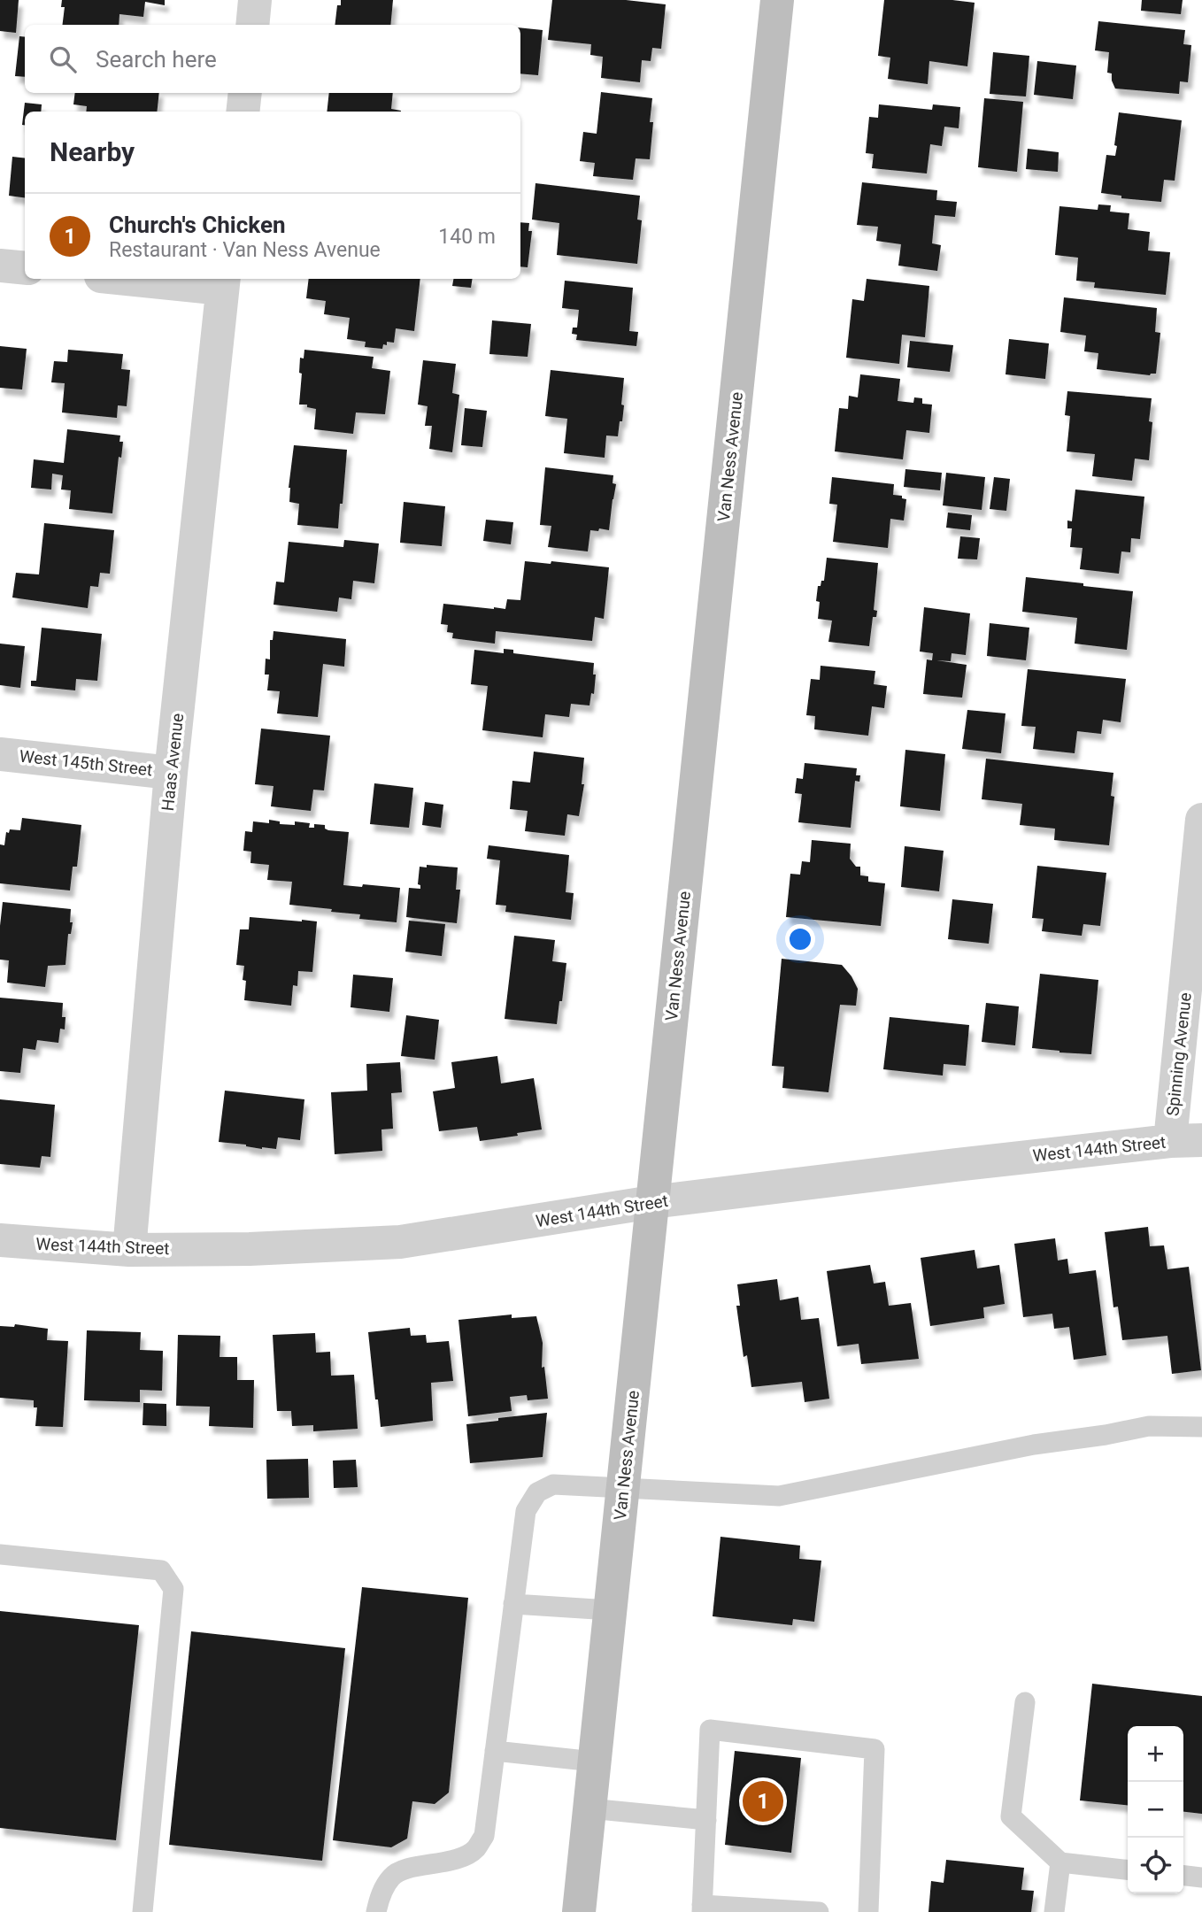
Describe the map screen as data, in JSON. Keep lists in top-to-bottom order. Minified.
{"streets":{"main road":["Van Ness Avenue"],"street":["Haas Avenue","West 145th Street","Spinning Avenue","West 144th Street"]},"crossings":[["Van Ness Avenue","West 144th Street"],["Haas Avenue","West 145th Street"],["Haas Avenue","West 144th Street"],["Spinning Avenue","West 144th Street"]],"page":{"search":"Search here","heading":"Nearby","list":[{"mark":"1","name":"Church's Chicken","note":"Restaurant · Van Ness Avenue","value":"140 m"}],"map_buttons":["+","−"],"pins":"1"}}
